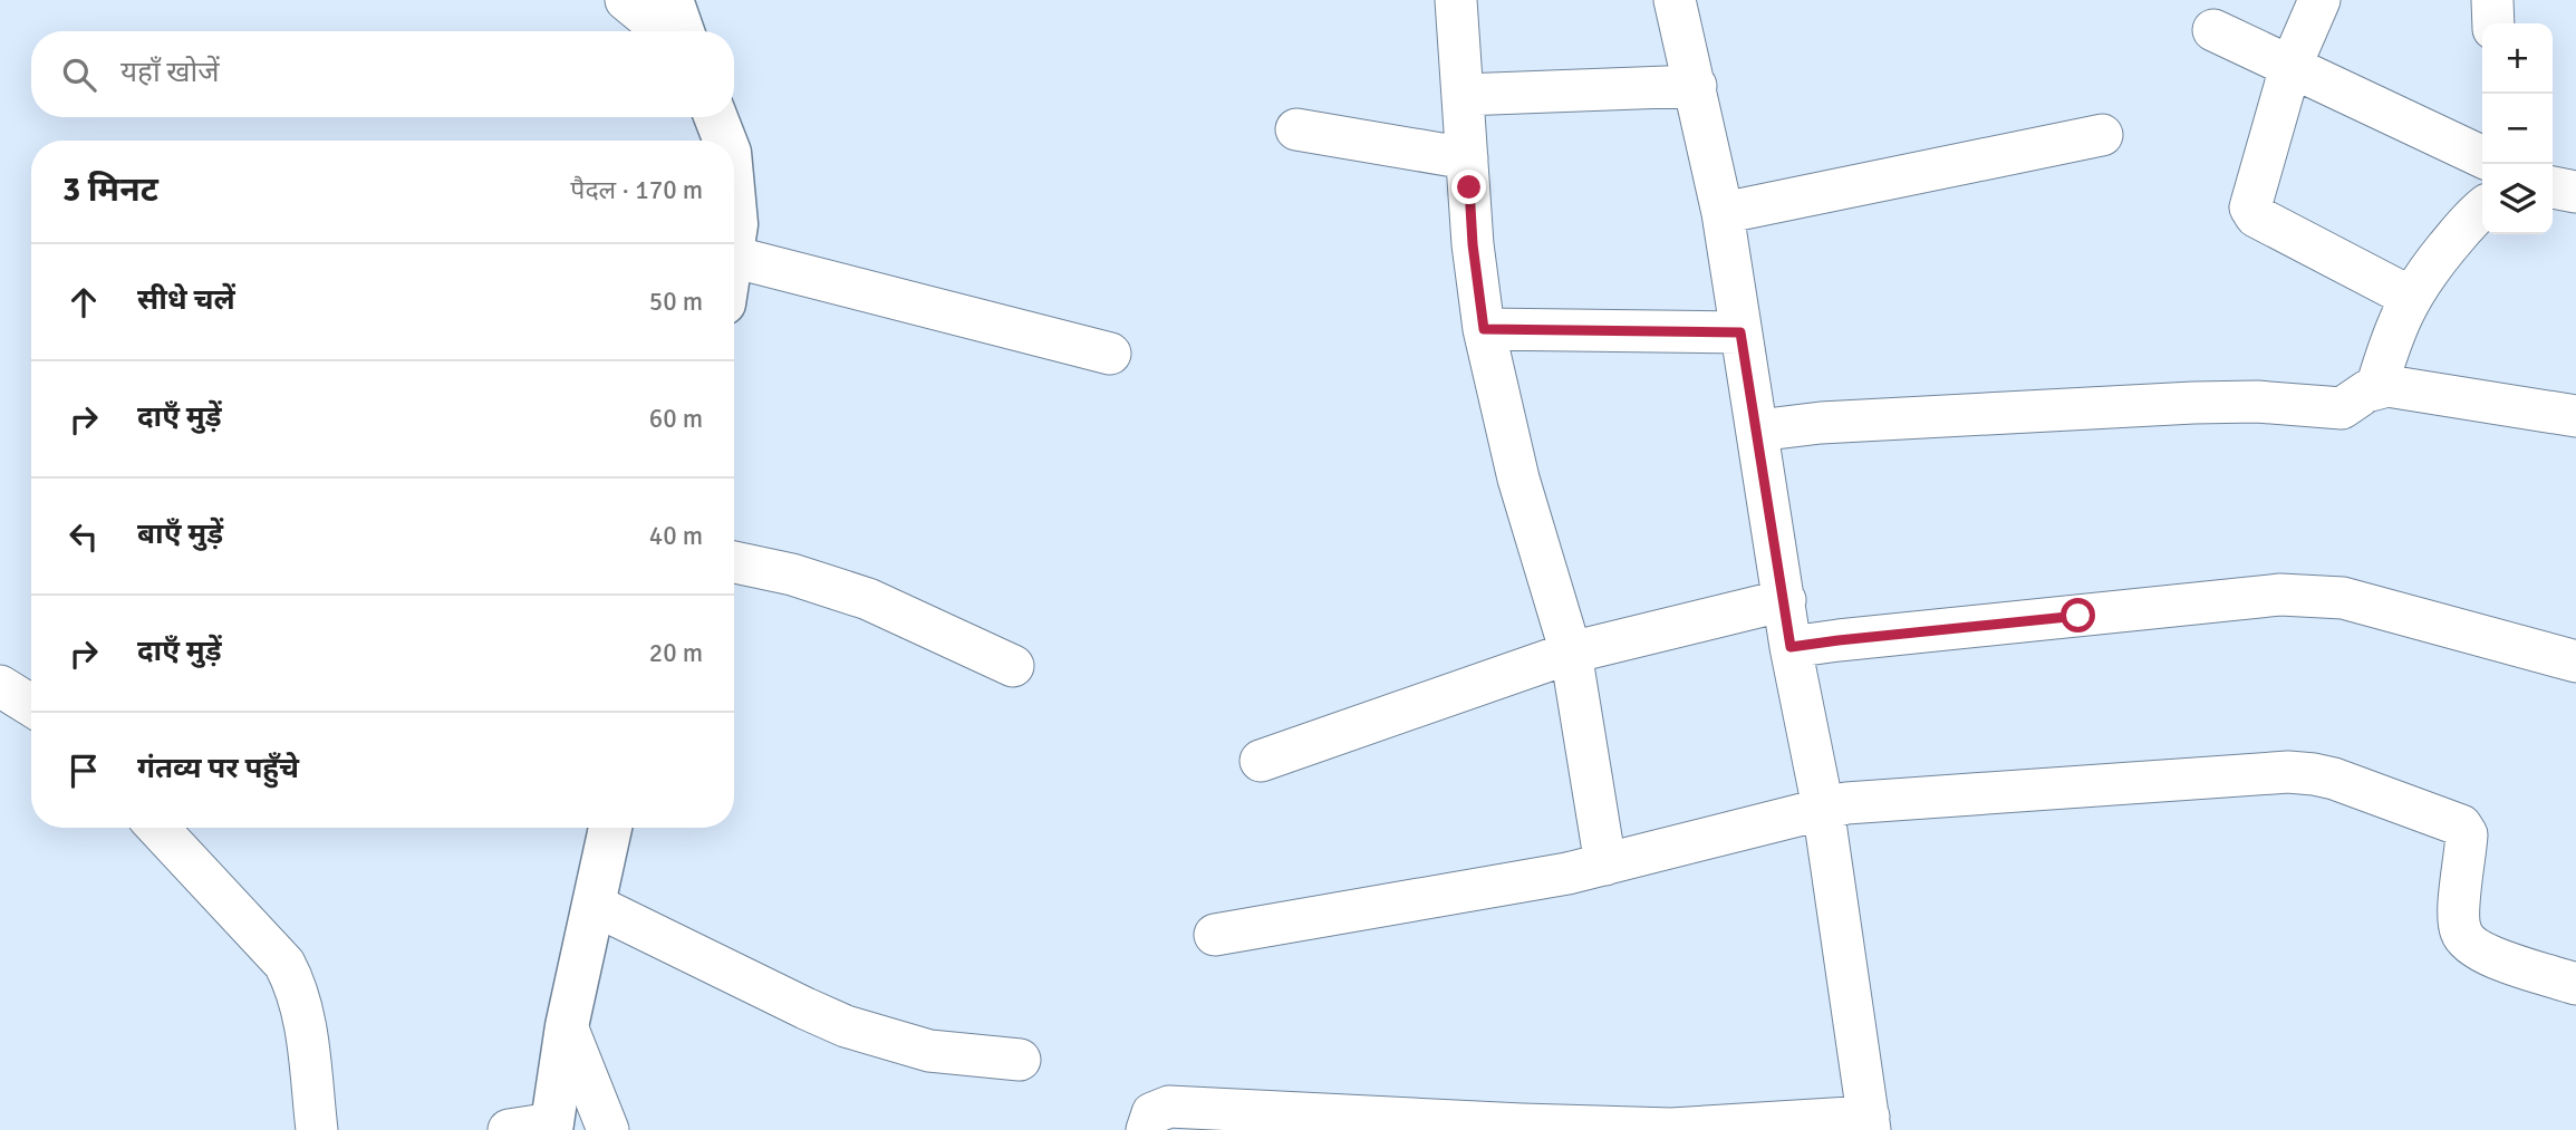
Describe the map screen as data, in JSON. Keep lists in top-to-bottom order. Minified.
{"page":{"map_buttons":["+","−"],"search":"यहाँ खोजें","heading":["3 मिनट","पैदल · 170 m"],"list":[["सीधे चलें","50 m"],["दाएँ मुड़ें","60 m"],["बाएँ मुड़ें","40 m"],["दाएँ मुड़ें","20 m"],"गंतव्य पर पहुँचे"]}}
